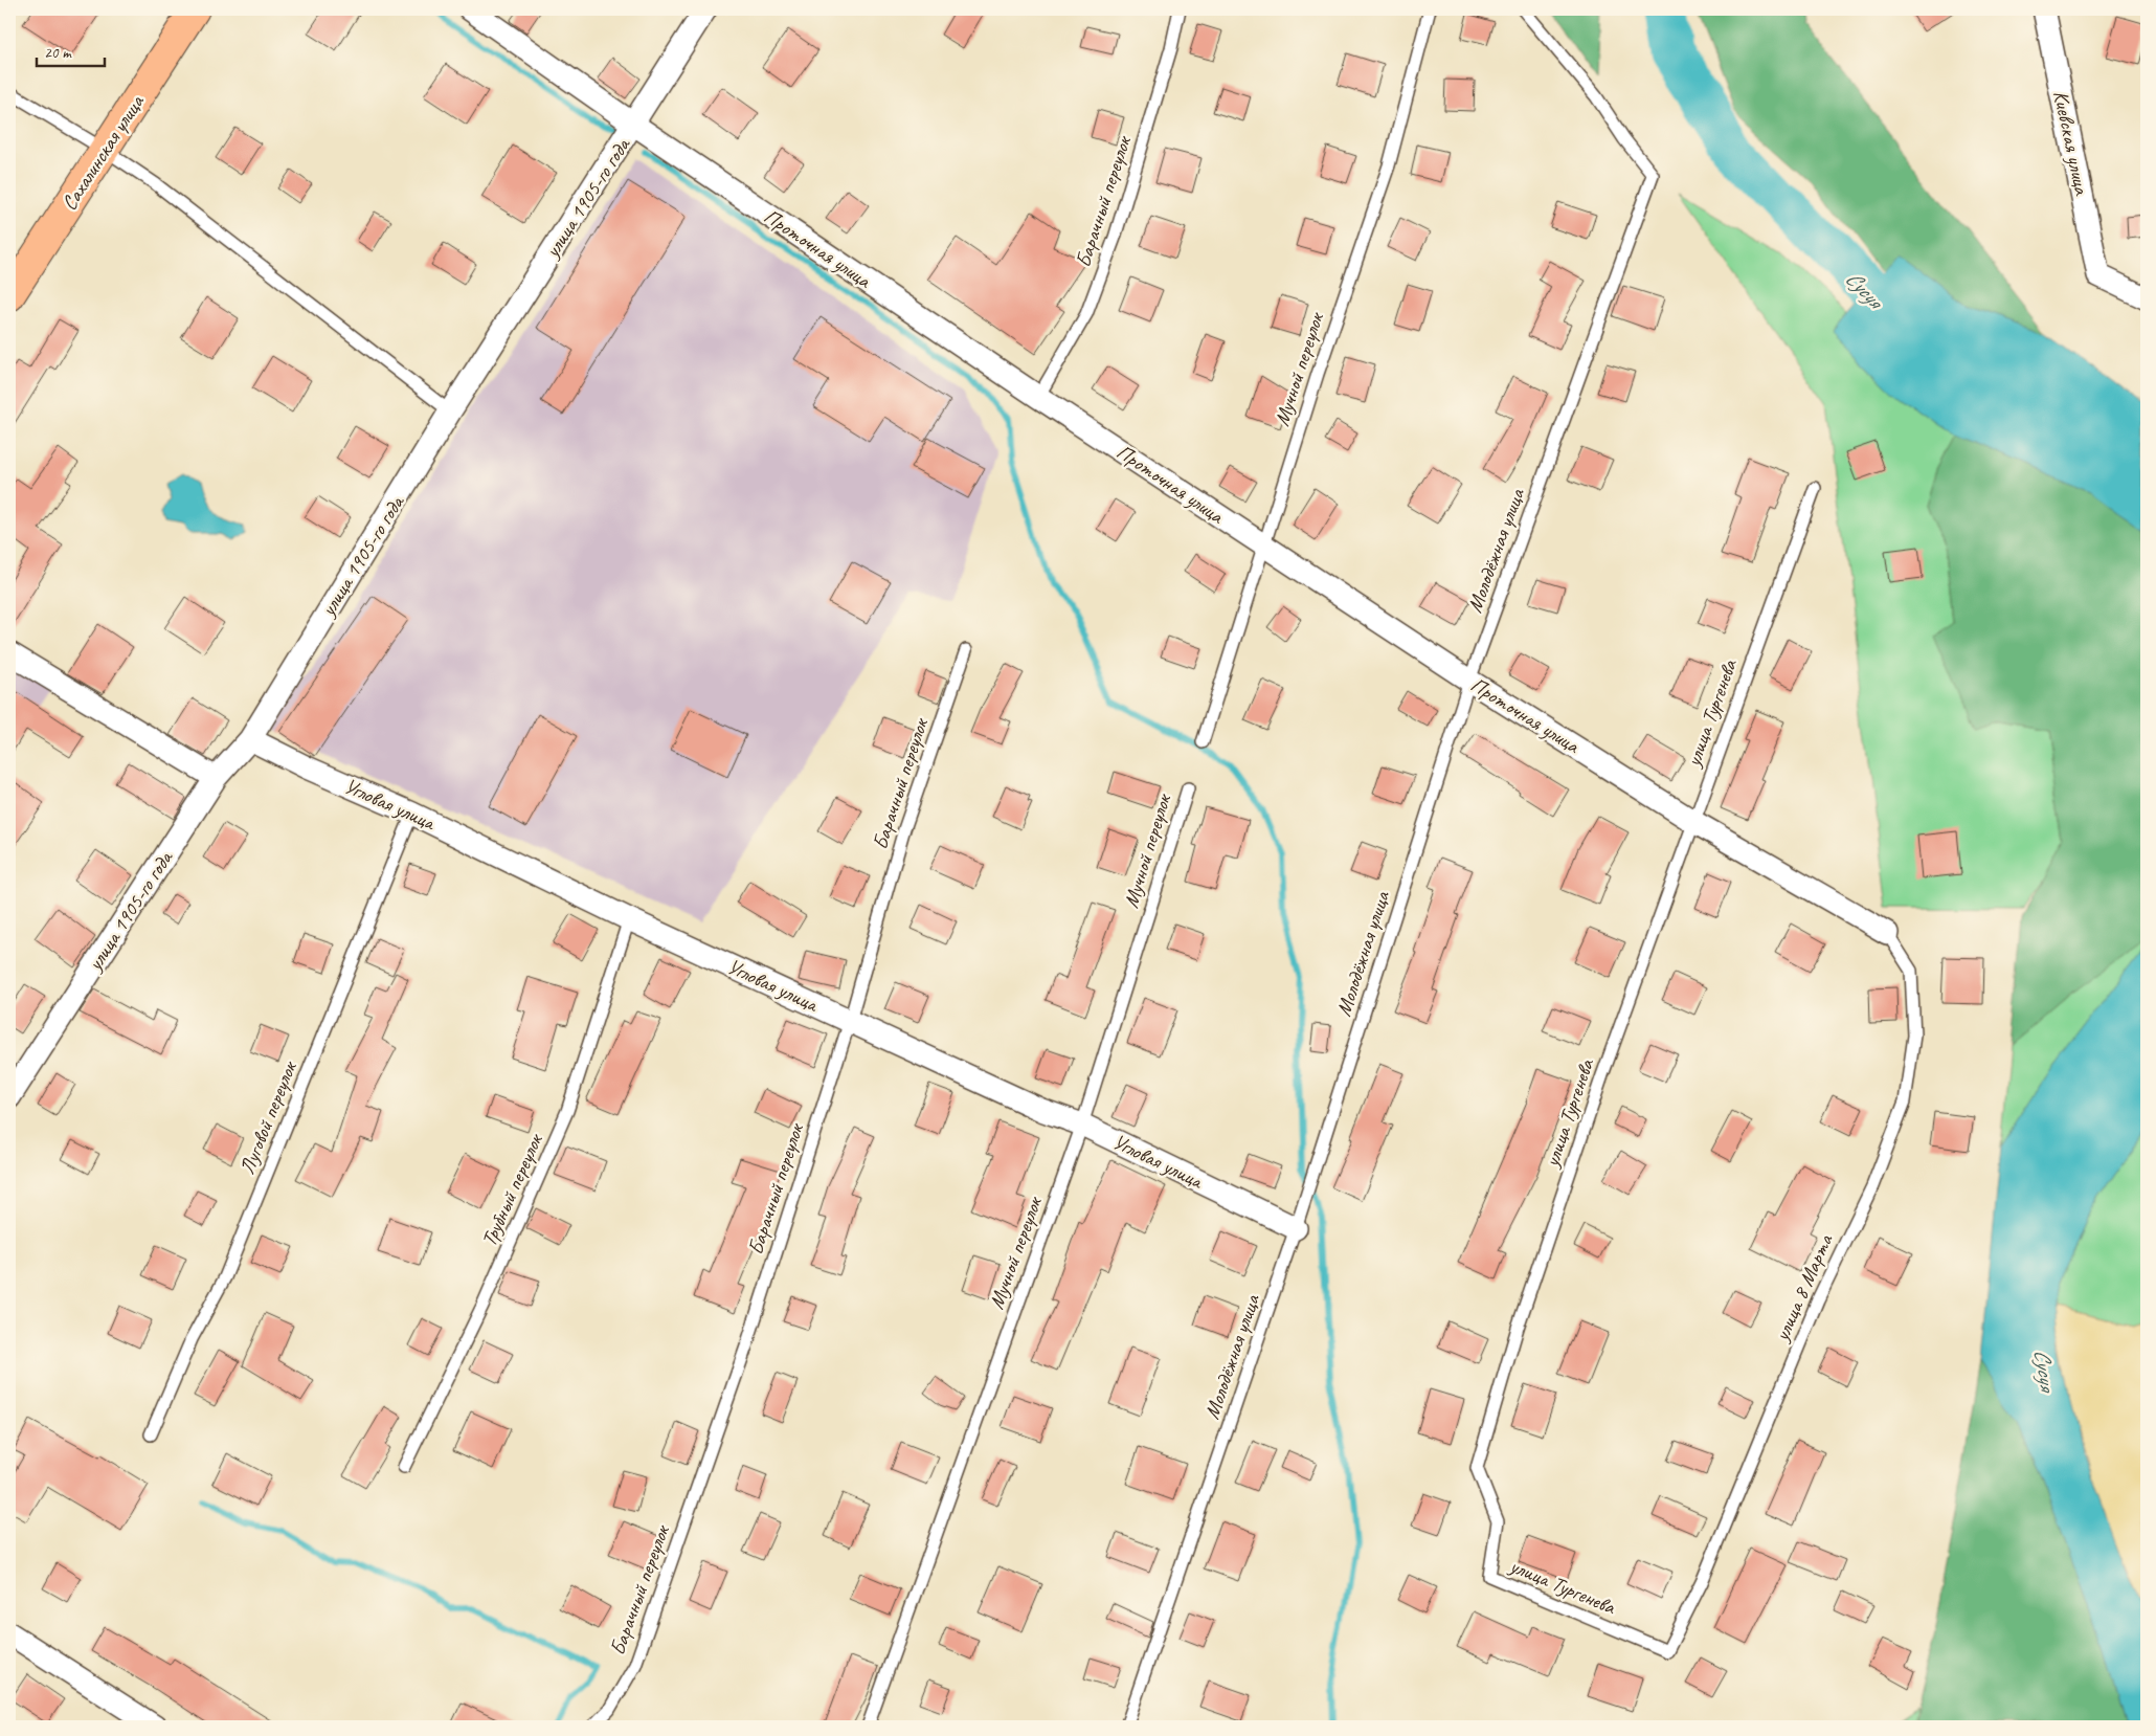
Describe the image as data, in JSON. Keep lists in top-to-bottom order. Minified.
{"streets":{"main road":["Сахалинская улица"],"street":["Киевская улица","улица 1905-го года","Проточная улица","Угловая улица"],"lane":["Барачный переулок","Мучной переулок","Молодёжная улица","улица Тургенева","Луговой переулок","Трубный переулок","улица 8 Марта"]},"crossings":[["улица 1905-го года","Проточная улица"],["улица 1905-го года","Угловая улица"],["Барачный переулок","Проточная улица"],["Барачный переулок","Угловая улица"],["Проточная улица","Мучной переулок"],["Проточная улица","Молодёжная улица"],["Проточная улица","улица Тургенева"],["Проточная улица","улица 8 Марта"],["Мучной переулок","Угловая улица"],["Молодёжная улица","Угловая улица"],["улица Тургенева","улица 8 Марта"],["Угловая улица","Луговой переулок"],["Угловая улица","Трубный переулок"]],"water":["Сусуя"],"scale_bar":"20 m"}
